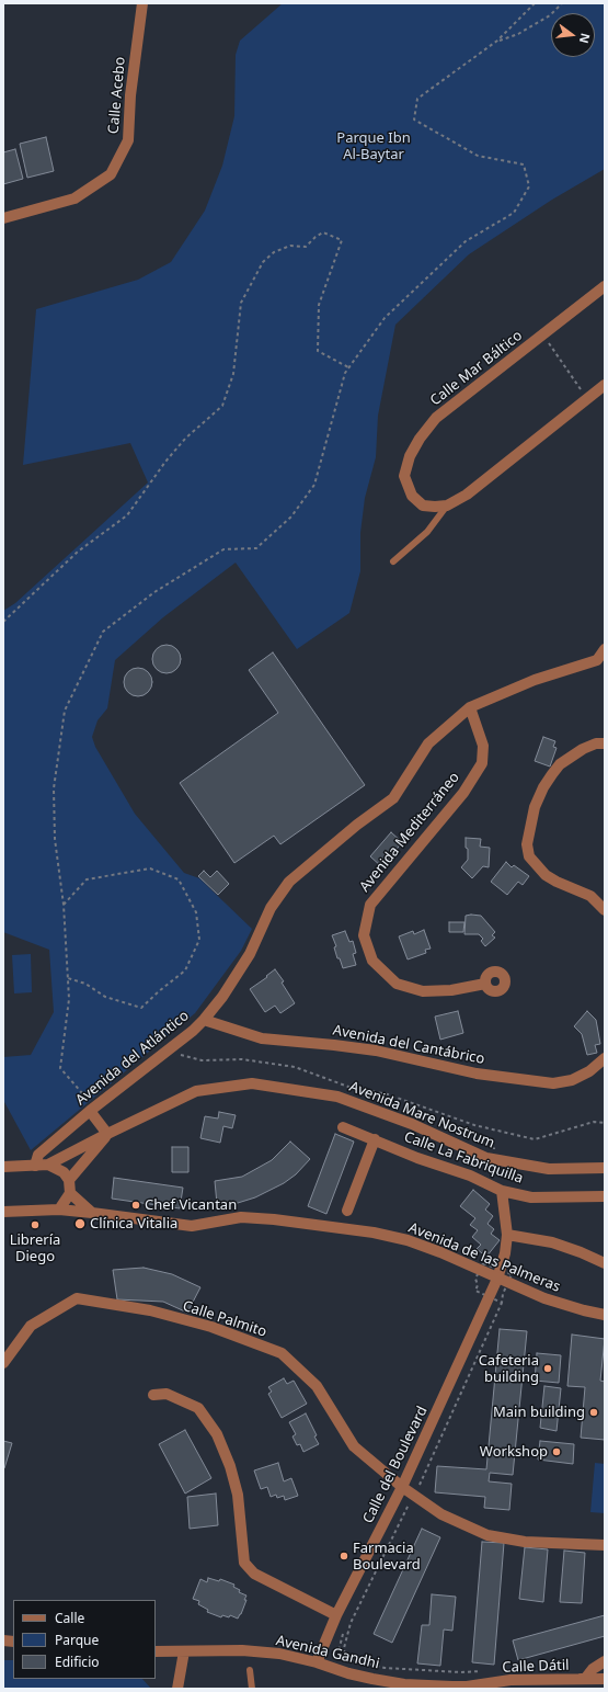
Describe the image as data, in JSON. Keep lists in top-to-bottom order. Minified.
{"streets":{"street":["Calle Acebo","Calle Mar Báltico","Avenida Mediterráneo","Avenida del Cantábrico","Avenida del Atlántico","Avenida Mare Nostrum","Calle La Fabriquilla","Avenida de las Palmeras","Calle Palmito","Calle del Boulevard","Avenida Gandhi","Calle Dátil"]},"crossings":[["Avenida Mediterráneo","Avenida del Atlántico"],["Avenida del Cantábrico","Avenida del Atlántico"],["Calle La Fabriquilla","Calle del Boulevard"],["Avenida de las Palmeras","Calle del Boulevard"],["Calle Palmito","Calle del Boulevard"],["Calle del Boulevard","Avenida Gandhi"],["Avenida Gandhi","Calle Dátil"]],"parks":["Parque Ibn Al-Baytar"],"places":["Chef Vicantan","Clínica Vitalia","Librería Diego","Cafeteria building","Main building","Workshop","Farmacia Boulevard"],"legend":["Calle","Parque","Edificio"],"north":"right"}
